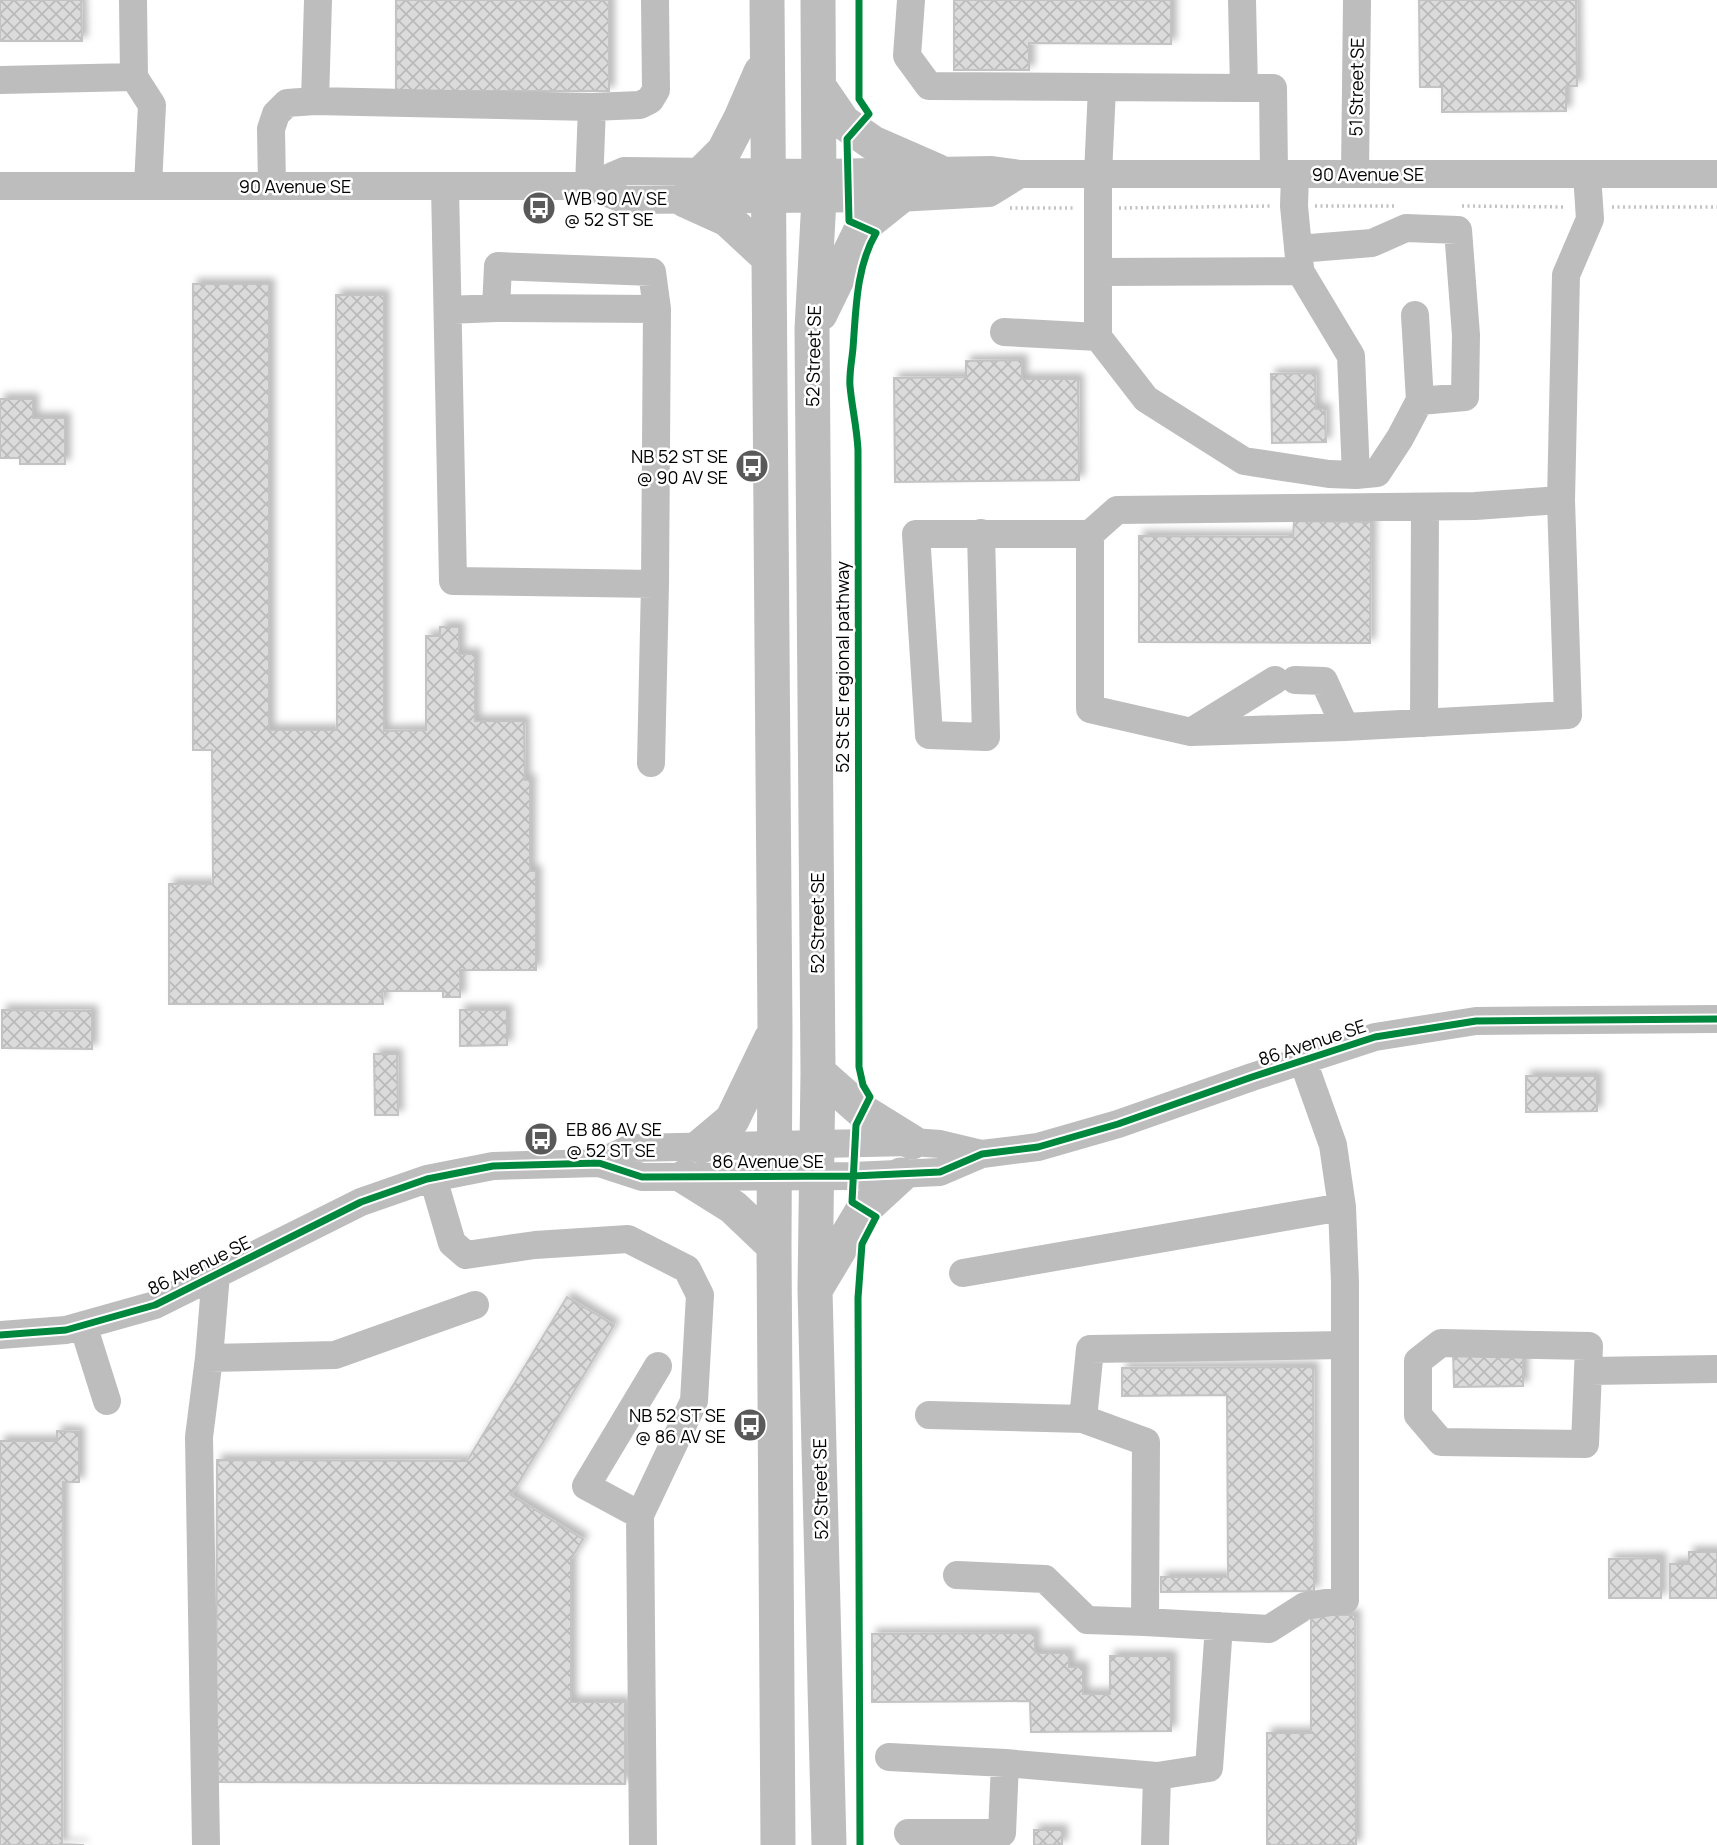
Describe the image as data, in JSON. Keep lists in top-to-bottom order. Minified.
{"streets":{"main road":["52 Street SE"],"street":["51 Street SE","90 Avenue SE","86 Avenue SE"],"cycle path":["52 St SE regional pathway"]},"crossings":[["51 Street SE","90 Avenue SE"],["90 Avenue SE","52 Street SE"],["52 Street SE","86 Avenue SE"]],"places":{"bus stop":["WB 90 AV SE @ 52 ST SE","NB 52 ST SE @ 90 AV SE","EB 86 AV SE @ 52 ST SE","NB 52 ST SE @ 86 AV SE"]}}
